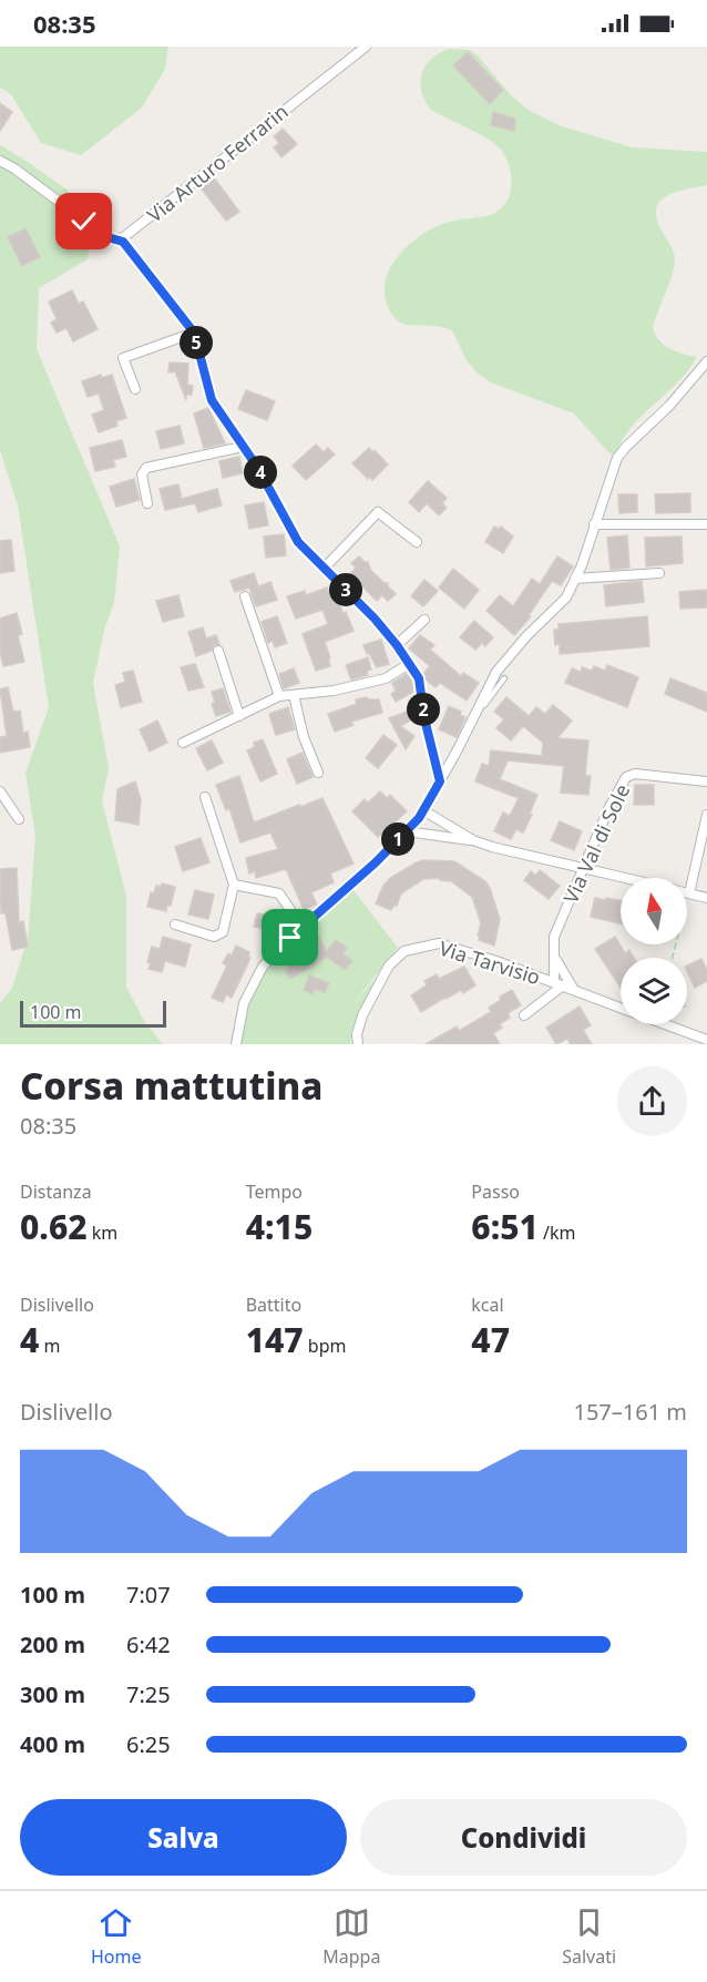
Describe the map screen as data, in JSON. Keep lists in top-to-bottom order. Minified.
{"streets":{"street":["Via Arturo Ferrarin","Via Val di Sole","Via Tarvisio"]},"crossings":[["Via Val di Sole","Via Tarvisio"]],"scale_bar":"100 m","north":"top","page":{"status":"08:35","pins":["5","4","3","2","1"],"scale":"100 m","heading":["Corsa mattutina","08:35"],"stats":[["Distanza","0.62 km"],["Tempo","4:15"],["Passo","6:51 /km"],["Dislivello","4 m"],["Battito","147 bpm"],["kcal","47"]],"chart":["Dislivello","157–161 m"],"list":[{"name":"100 m","note":"7:07"},{"name":"200 m","note":"6:42"},{"name":"300 m","note":"7:25"},{"name":"400 m","note":"6:25"}],"buttons":["Salva","Condividi"],"tabs":["Home","Mappa","Salvati"]}}
